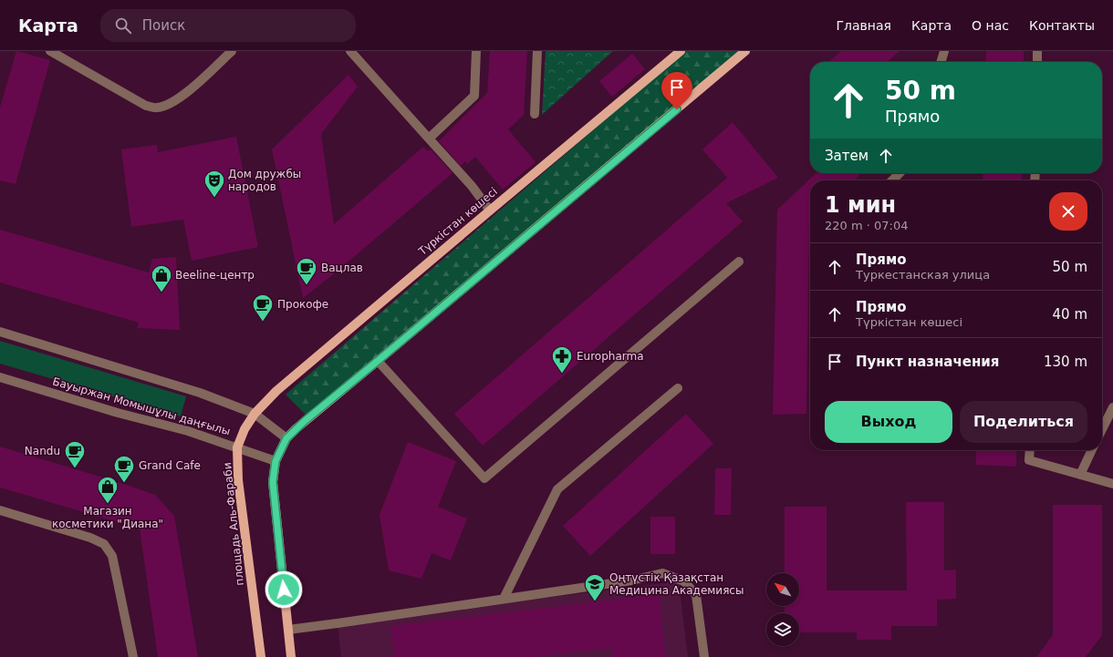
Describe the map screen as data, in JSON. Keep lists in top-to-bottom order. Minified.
{"streets":{"main road":["Түркістан көшесі","площадь Аль-Фараби"],"street":["Бауыржан Момышұлы даңғылы"]},"crossings":[["Түркістан көшесі","площадь Аль-Фараби"],["Бауыржан Момышұлы даңғылы","площадь Аль-Фараби"]],"places":{"theatre":["Дом дружбы народов"],"cafe":["Вацлав","Прокофе","Nandu","Grand Cafe"],"shop":["Beeline-центр","Магазин косметики \"Диана\""],"pharmacy":["Europharma"],"school or university":["Оңтүстік Қазақстан Медицина Академиясы"]},"north":"top left","page":{"header":"Карта","search":"Поиск","nav":["Главная","Карта","О нас","Контакты"],"turn":["50 m","Прямо"],"then":"Затем","heading":["1 мин","220 m · 07:04"],"list":[{"name":"Прямо","note":"Туркестанская улица","value":"50 m"},{"name":"Прямо","note":"Түркістан көшесі","value":"40 m"},{"name":"Пункт назначения","value":"130 m"}],"buttons":["Выход","Поделиться"]}}
